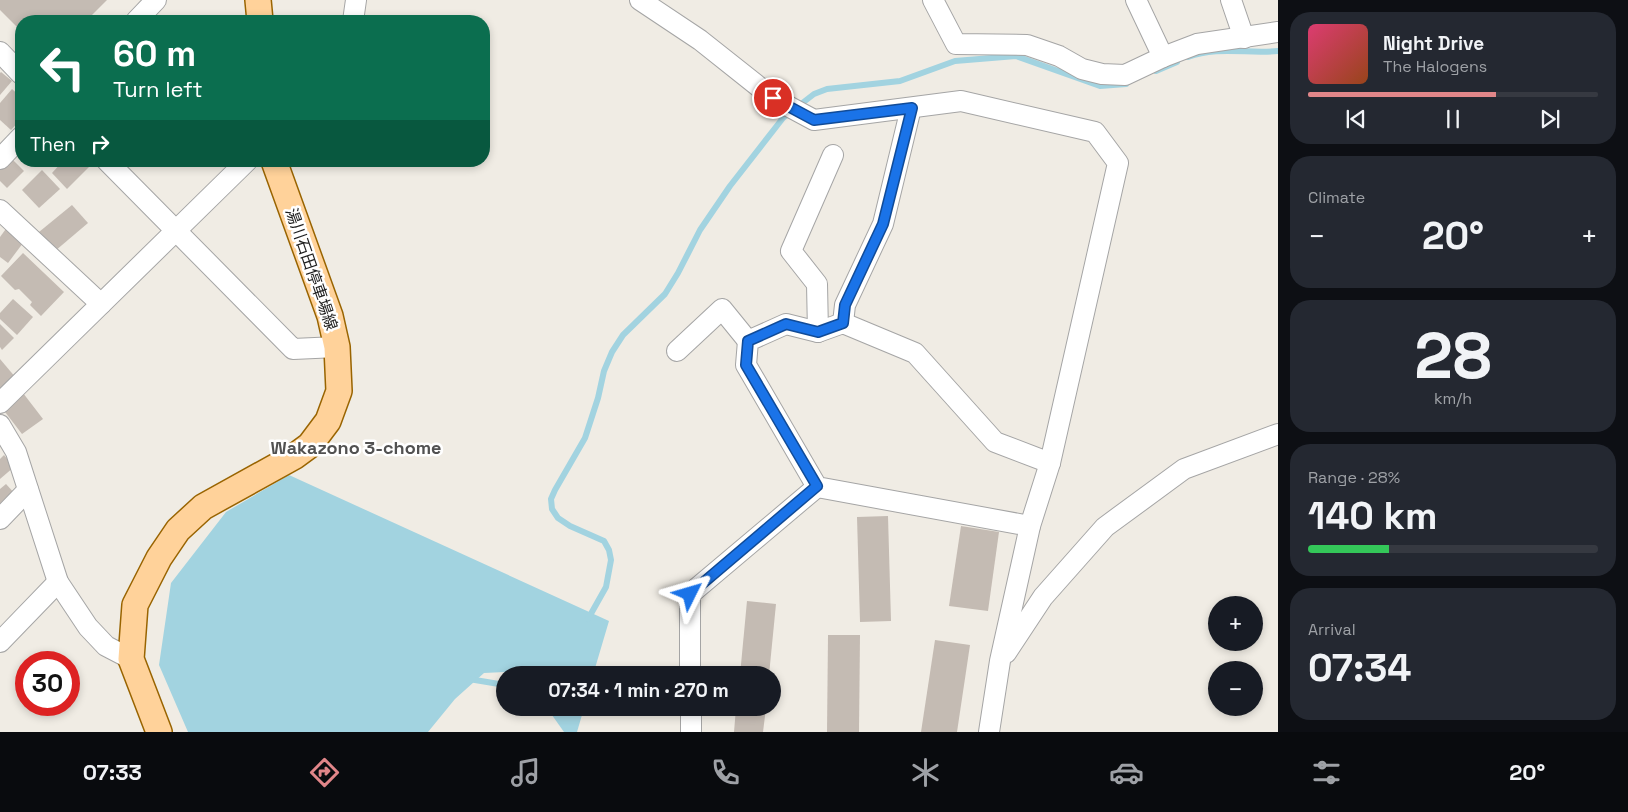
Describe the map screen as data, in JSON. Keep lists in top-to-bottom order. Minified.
{"streets":{"main road":["湯川石田停車場線"]},"districts":["Wakazono 3-chome"],"page":{"turn":["60 m","Turn left"],"song":["Night Drive","The Halogens"],"then":"Then","tile":["Climate",["28","km/h"],["Range · 28%","140 km"],["Arrival","07:34"]],"heat":["−","20°","+"],"map_buttons":["+","−"],"limit":"30","trip":"07:34 · 1 min · 270 m","tabs":["07:33","20°"]}}
